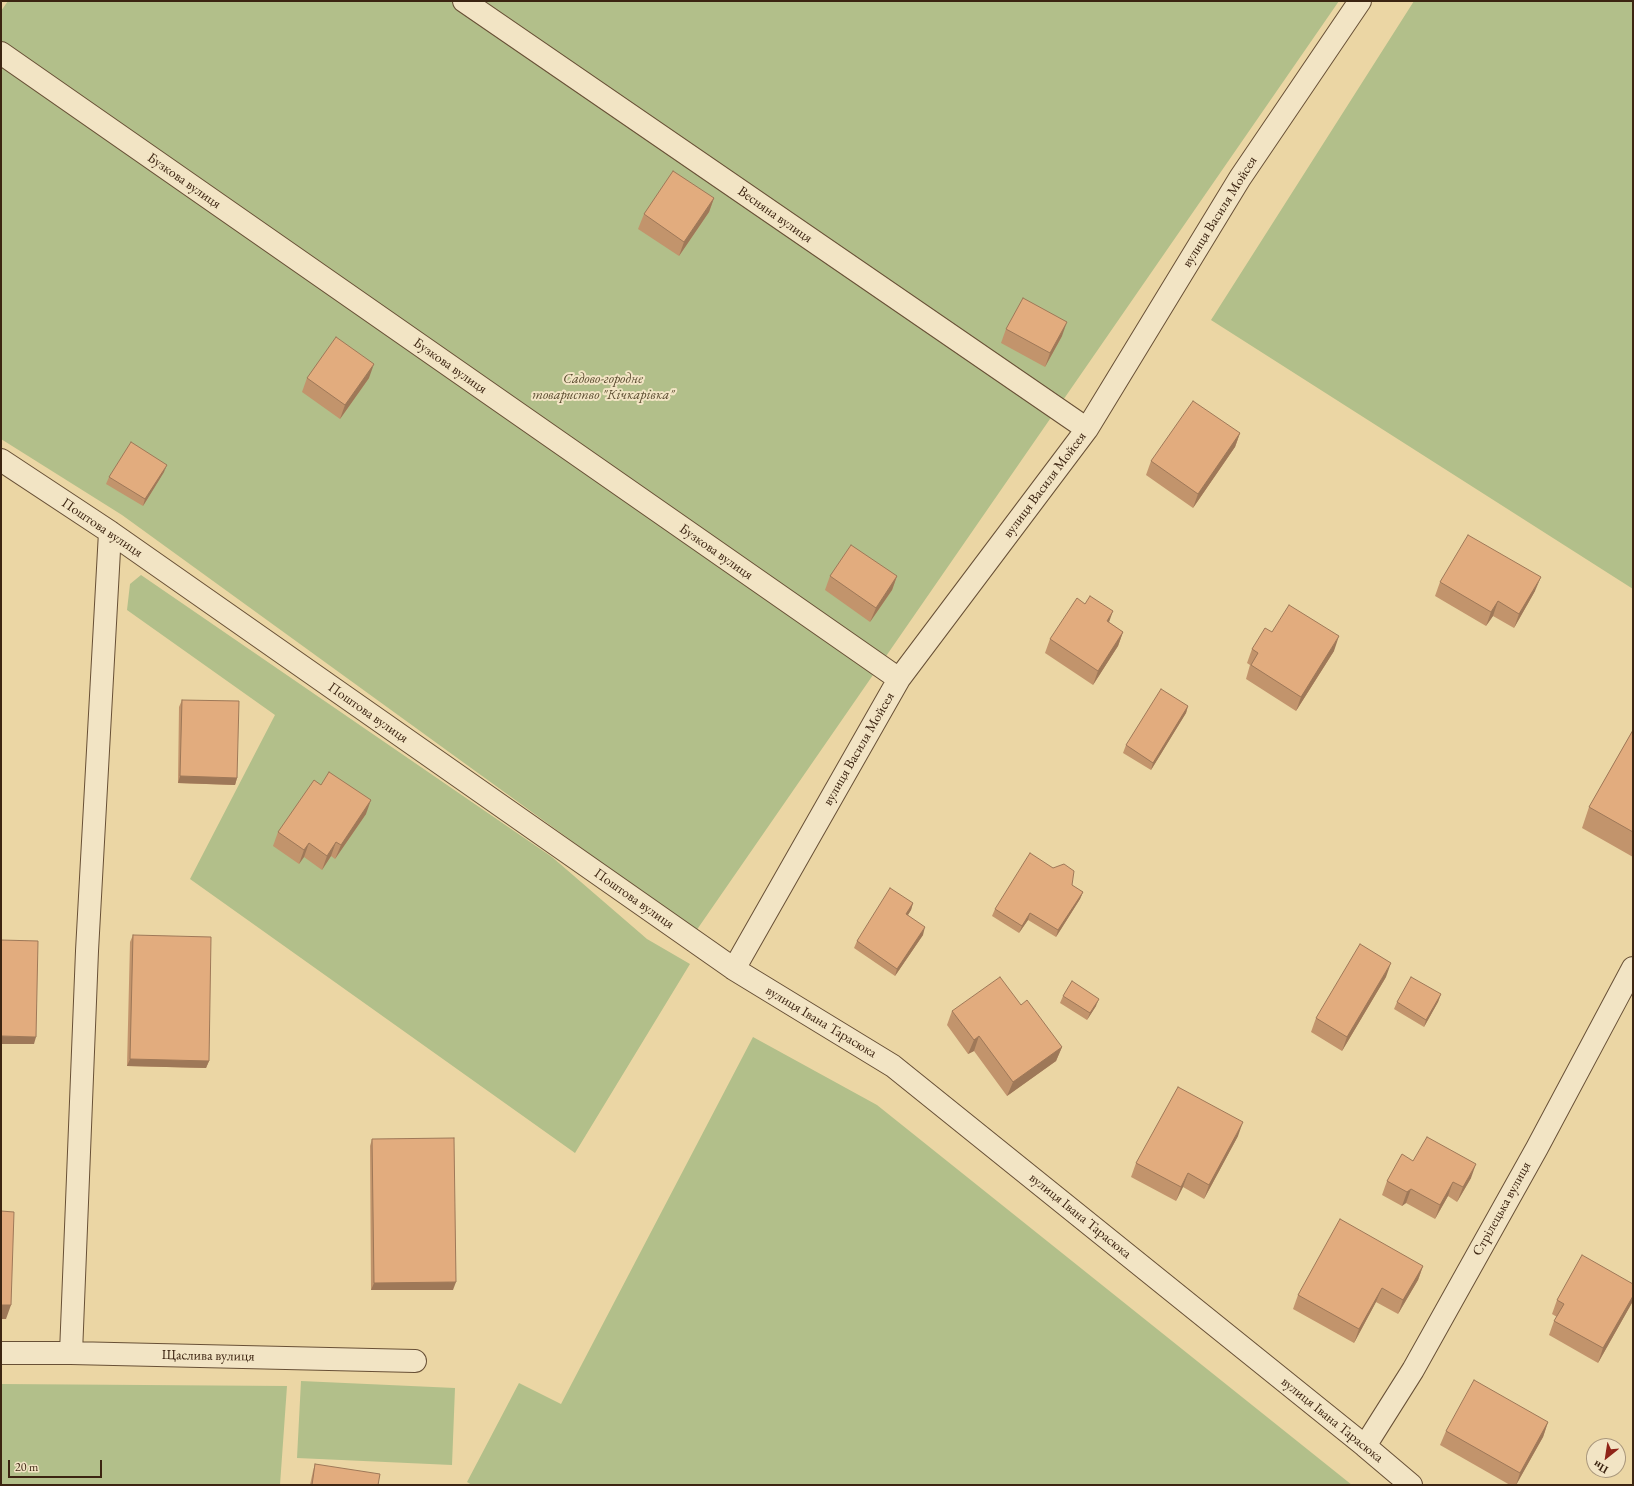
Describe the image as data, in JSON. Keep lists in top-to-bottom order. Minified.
{"streets":{"street":["Бузкова вулиця","вулиця Василя Мойсея","Весняна вулиця","Поштова вулиця","вулиця Івана Тарасюка","Стрілецька вулиця","Щаслива вулиця"]},"crossings":[["Бузкова вулиця","вулиця Василя Мойсея"],["вулиця Василя Мойсея","Весняна вулиця"],["вулиця Василя Мойсея","Поштова вулиця"],["вулиця Василя Мойсея","вулиця Івана Тарасюка"],["Поштова вулиця","вулиця Івана Тарасюка"],["вулиця Івана Тарасюка","Стрілецька вулиця"]],"parks":["Садово-городне товариство \"Кічкарівка\""],"scale_bar":"20 m","north":"bottom left"}
